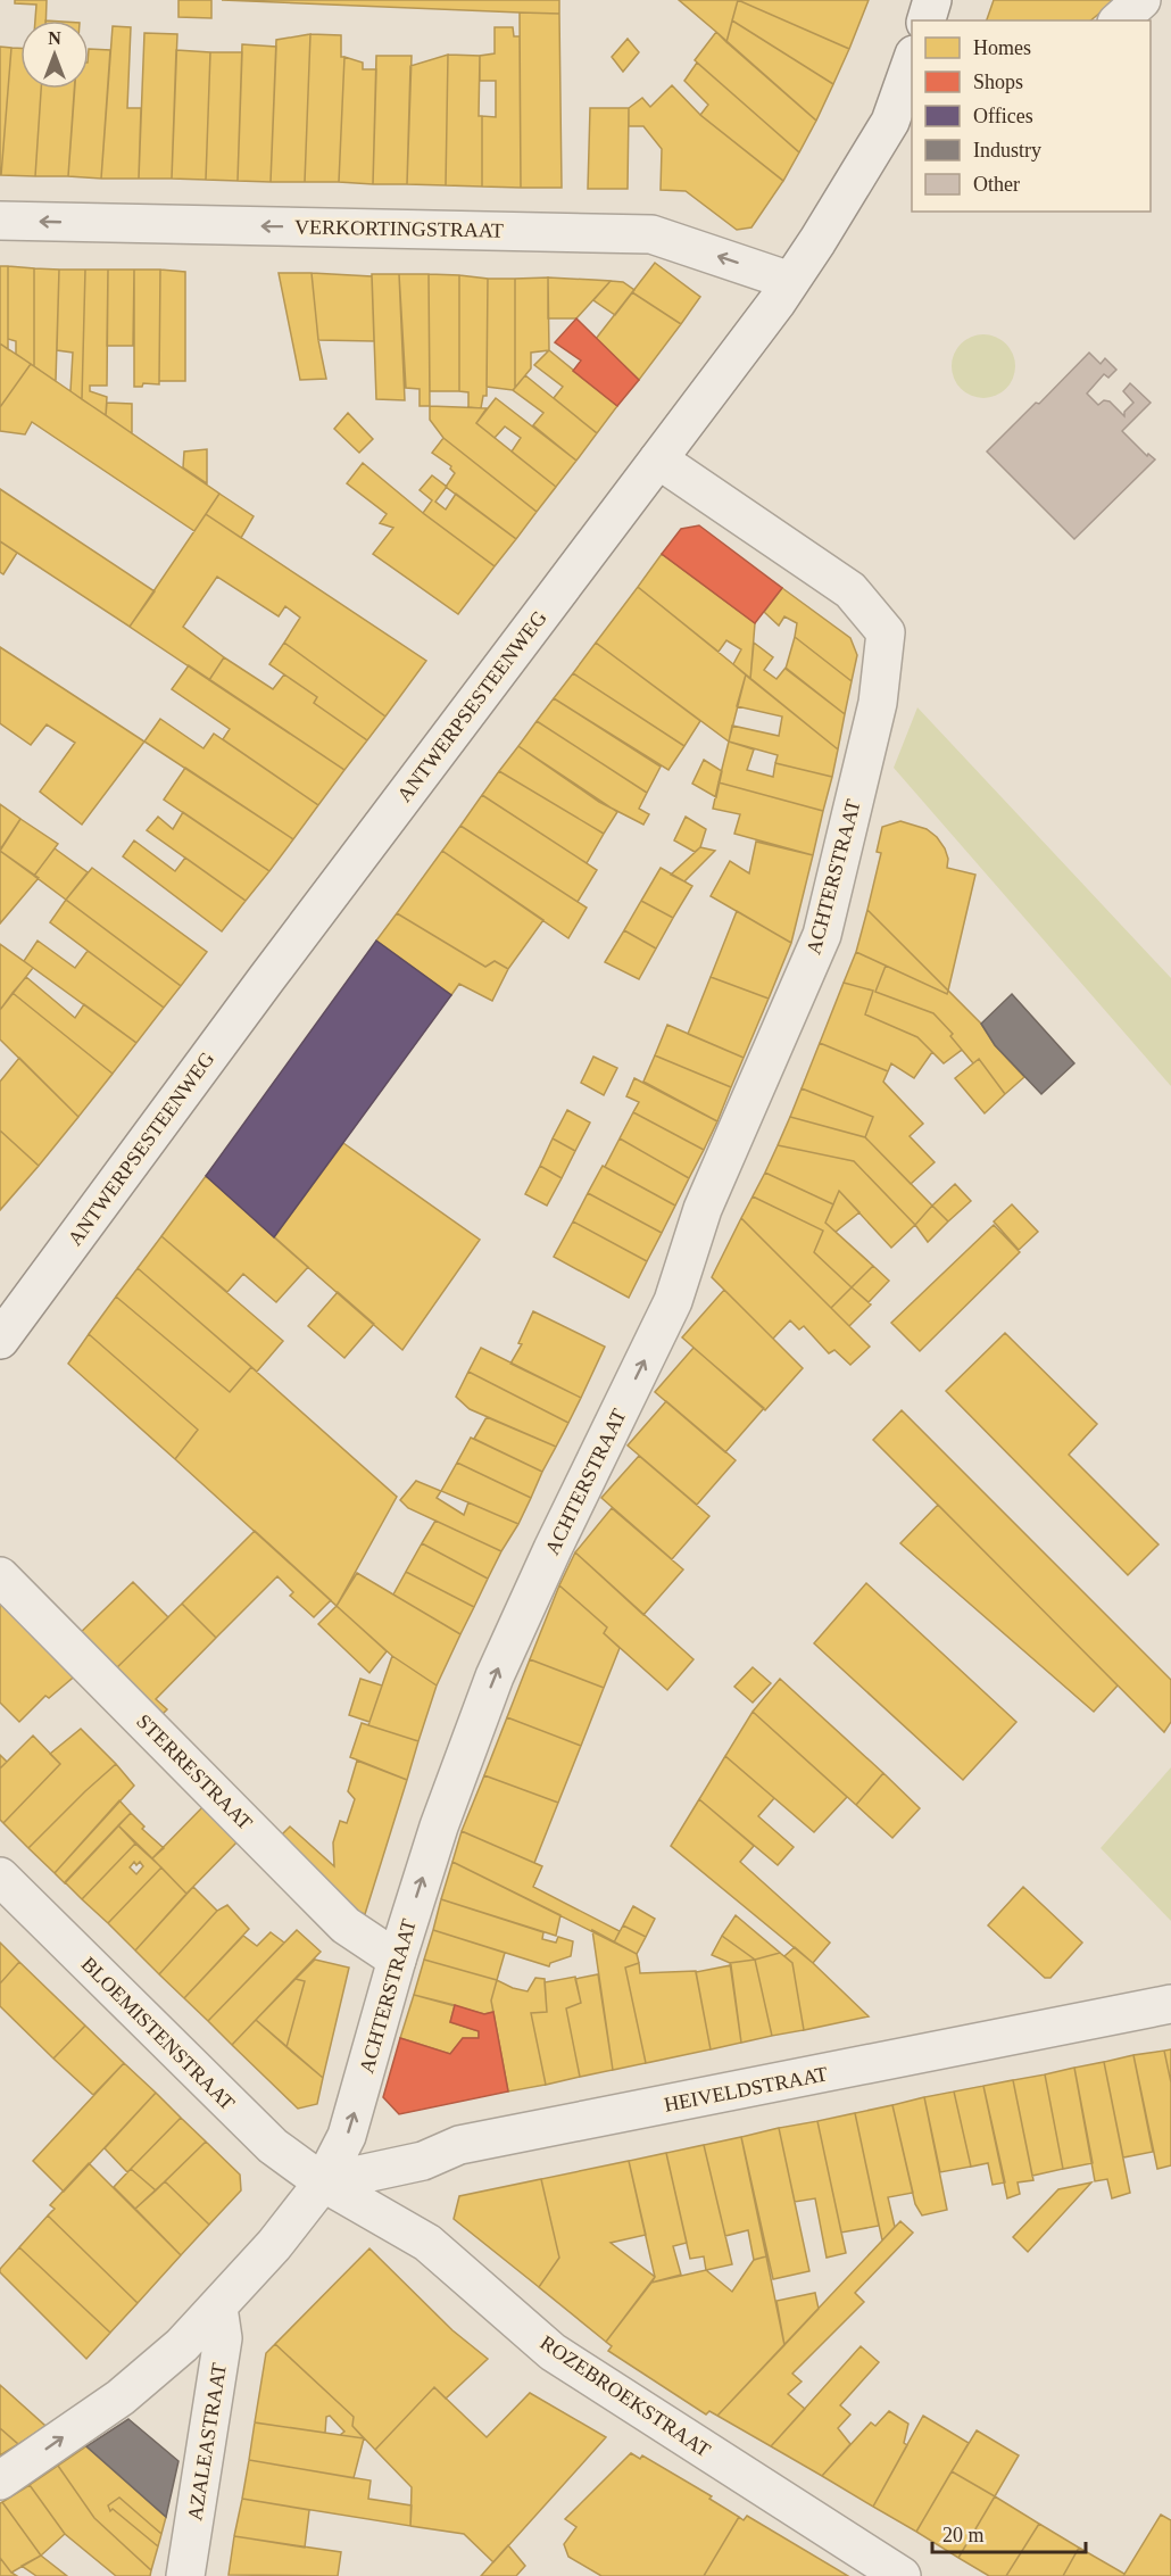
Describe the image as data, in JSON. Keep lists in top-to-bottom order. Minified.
{"streets":{"street":["VERKORTINGSTRAAT","ANTWERPSESTEENWEG","ACHTERSTRAAT","STERRESTRAAT","BLOEMISTENSTRAAT","HEIVELDSTRAAT","ROZEBROEKSTRAAT","AZALEASTRAAT"]},"crossings":[["VERKORTINGSTRAAT","ANTWERPSESTEENWEG"],["ANTWERPSESTEENWEG","ACHTERSTRAAT"],["ACHTERSTRAAT","STERRESTRAAT"],["ACHTERSTRAAT","BLOEMISTENSTRAAT"],["ACHTERSTRAAT","HEIVELDSTRAAT"],["ACHTERSTRAAT","ROZEBROEKSTRAAT"],["ACHTERSTRAAT","AZALEASTRAAT"],["BLOEMISTENSTRAAT","HEIVELDSTRAAT"],["BLOEMISTENSTRAAT","ROZEBROEKSTRAAT"],["HEIVELDSTRAAT","ROZEBROEKSTRAAT"]],"one_way":["VERKORTINGSTRAAT","ACHTERSTRAAT"],"legend":["Homes","Shops","Offices","Industry","Other"],"scale_bar":"20 m","north":"top"}
